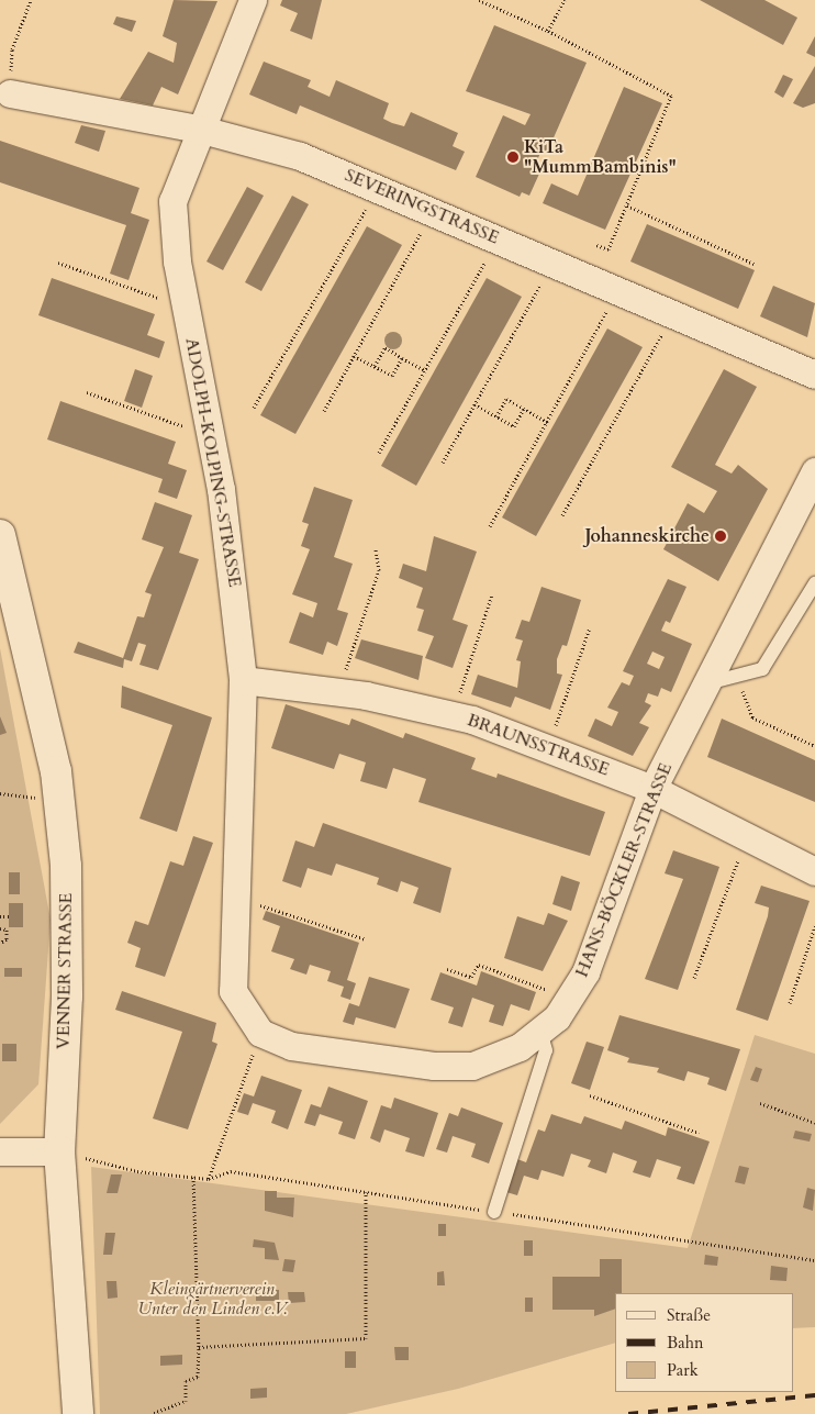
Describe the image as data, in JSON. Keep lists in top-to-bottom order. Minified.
{"streets":{"street":["SEVERINGSTRASSE","ADOLPH-KOLPING-STRASSE","BRAUNSSTRASSE","HANS-BÖCKLER-STRASSE","VENNER STRASSE"]},"crossings":[["SEVERINGSTRASSE","ADOLPH-KOLPING-STRASSE"],["ADOLPH-KOLPING-STRASSE","BRAUNSSTRASSE"],["ADOLPH-KOLPING-STRASSE","HANS-BÖCKLER-STRASSE"],["BRAUNSSTRASSE","HANS-BÖCKLER-STRASSE"]],"parks":["Kleingärtnerverein Unter den Linden e.V."],"places":["KiTa \"MummBambinis\"","Johanneskirche"],"legend":["Straße","Bahn","Park"]}
